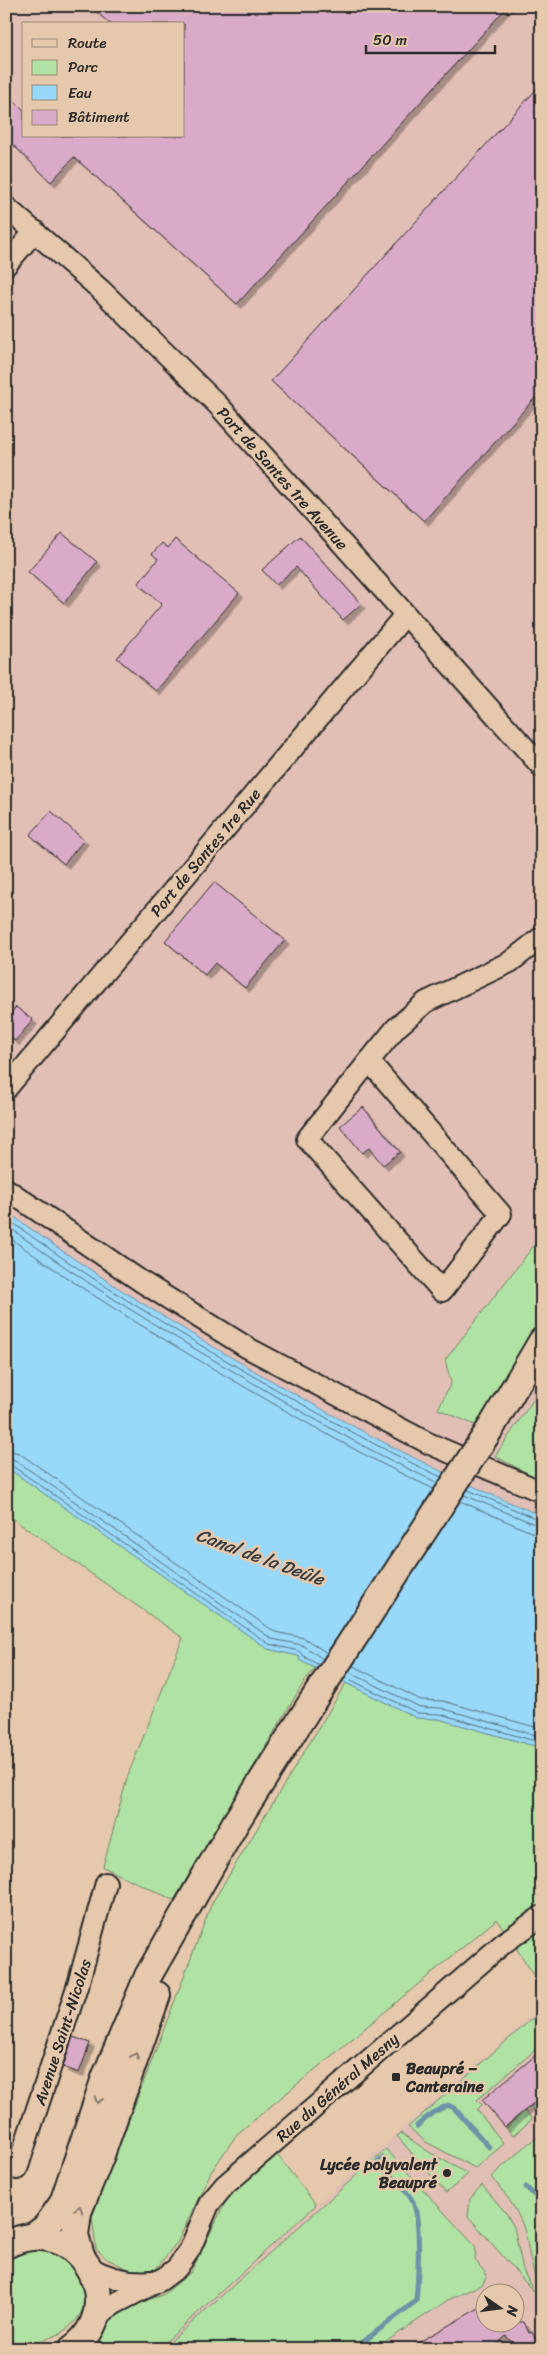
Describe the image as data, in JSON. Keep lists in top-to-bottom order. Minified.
{"streets":{"street":["Port de Santes 1re Avenue","Port de Santes 1re Rue","Avenue Saint-Nicolas","Rue du Général Mesny"]},"crossings":[["Port de Santes 1re Avenue","Port de Santes 1re Rue"]],"water":["Canal de la Deûle"],"places":{"transit":["Beaupré – Canteraine"],"other":["Lycée polyvalent Beaupré"]},"legend":["Route","Parc","Eau","Bâtiment"],"scale_bar":"50 m","north":"right"}
